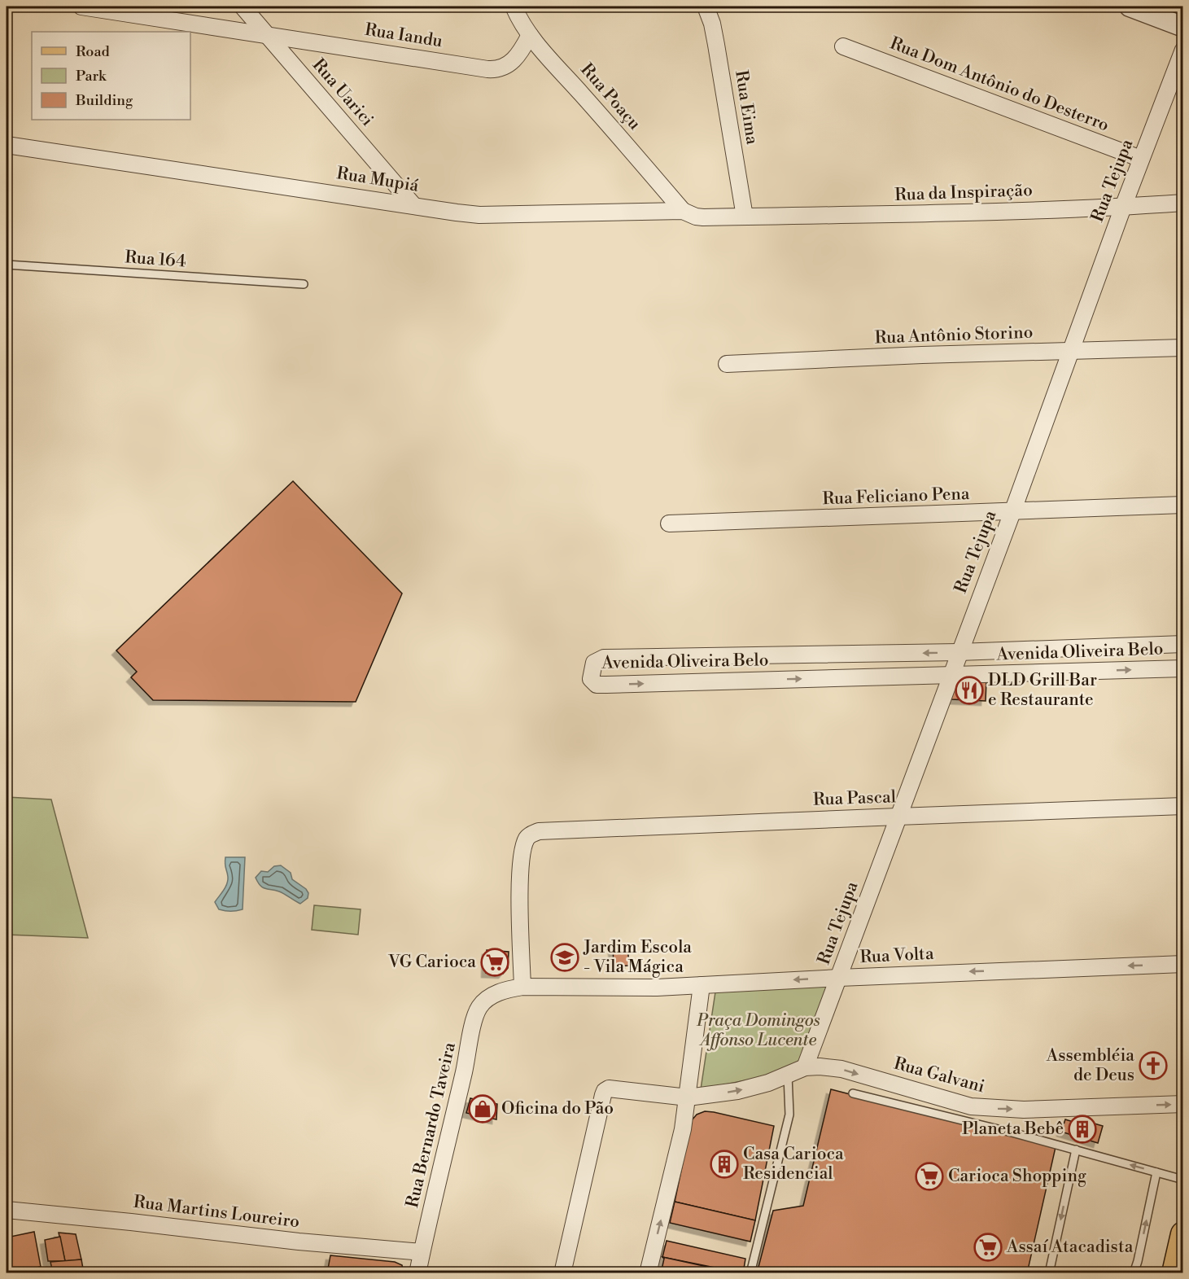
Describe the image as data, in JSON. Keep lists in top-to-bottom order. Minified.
{"streets":{"street":["Rua Iandu","Rua Dom Antônio do Desterro","Rua Uarici","Rua Poaçu","Rua Eima","Rua Mupiá","Rua Tejupa","Rua da Inspiração","Rua Antônio Storino","Rua Feliciano Pena","Avenida Oliveira Belo","Rua Pascal","Rua Volta","Rua Galvani","Rua Bernardo Taveira","Rua Martins Loureiro"],"lane":["Rua 164"]},"crossings":[["Rua Iandu","Rua Uarici"],["Rua Iandu","Rua Poaçu"],["Rua Dom Antônio do Desterro","Rua Tejupa"],["Rua Uarici","Rua Mupiá"],["Rua Poaçu","Rua Mupiá"],["Rua Eima","Rua Mupiá"],["Rua Eima","Rua da Inspiração"],["Rua Mupiá","Rua da Inspiração"],["Rua Tejupa","Rua da Inspiração"],["Rua Tejupa","Rua Antônio Storino"],["Rua Tejupa","Rua Feliciano Pena"],["Rua Tejupa","Avenida Oliveira Belo"],["Rua Tejupa","Rua Pascal"],["Rua Tejupa","Rua Volta"],["Rua Tejupa","Rua Galvani"],["Rua Pascal","Rua Volta"],["Rua Volta","Rua Bernardo Taveira"],["Rua Bernardo Taveira","Rua Martins Loureiro"]],"one_way":["Rua Volta","Rua Galvani"],"parks":["Praça Domingos Affonso Lucente"],"places":{"restaurant":["DLD Grill Bar e Restaurante"],"school or university":["Jardim Escola - Vila Mágica"],"supermarket":["VG Carioca","Carioca Shopping","Assaí Atacadista"],"church":["Assembléia de Deus"],"shop":["Oficina do Pão"],"building":["Planeta Bebê","Casa Carioca Residencial"]},"legend":["Road","Park","Building"]}
